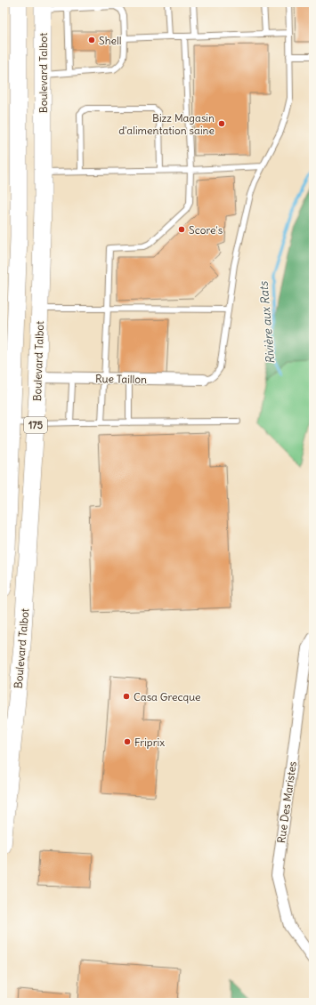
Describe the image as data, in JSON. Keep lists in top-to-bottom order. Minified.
{"streets":{"main road":["Boulevard Talbot","175"],"street":["Rue Taillon","Rue Des Maristes"]},"crossings":[["Boulevard Talbot","Rue Taillon"]],"water":["Rivière aux Rats"],"places":["Shell","Bizz Magasin d'alimentation saine","Score's","Casa Grecque","Friprix"]}
